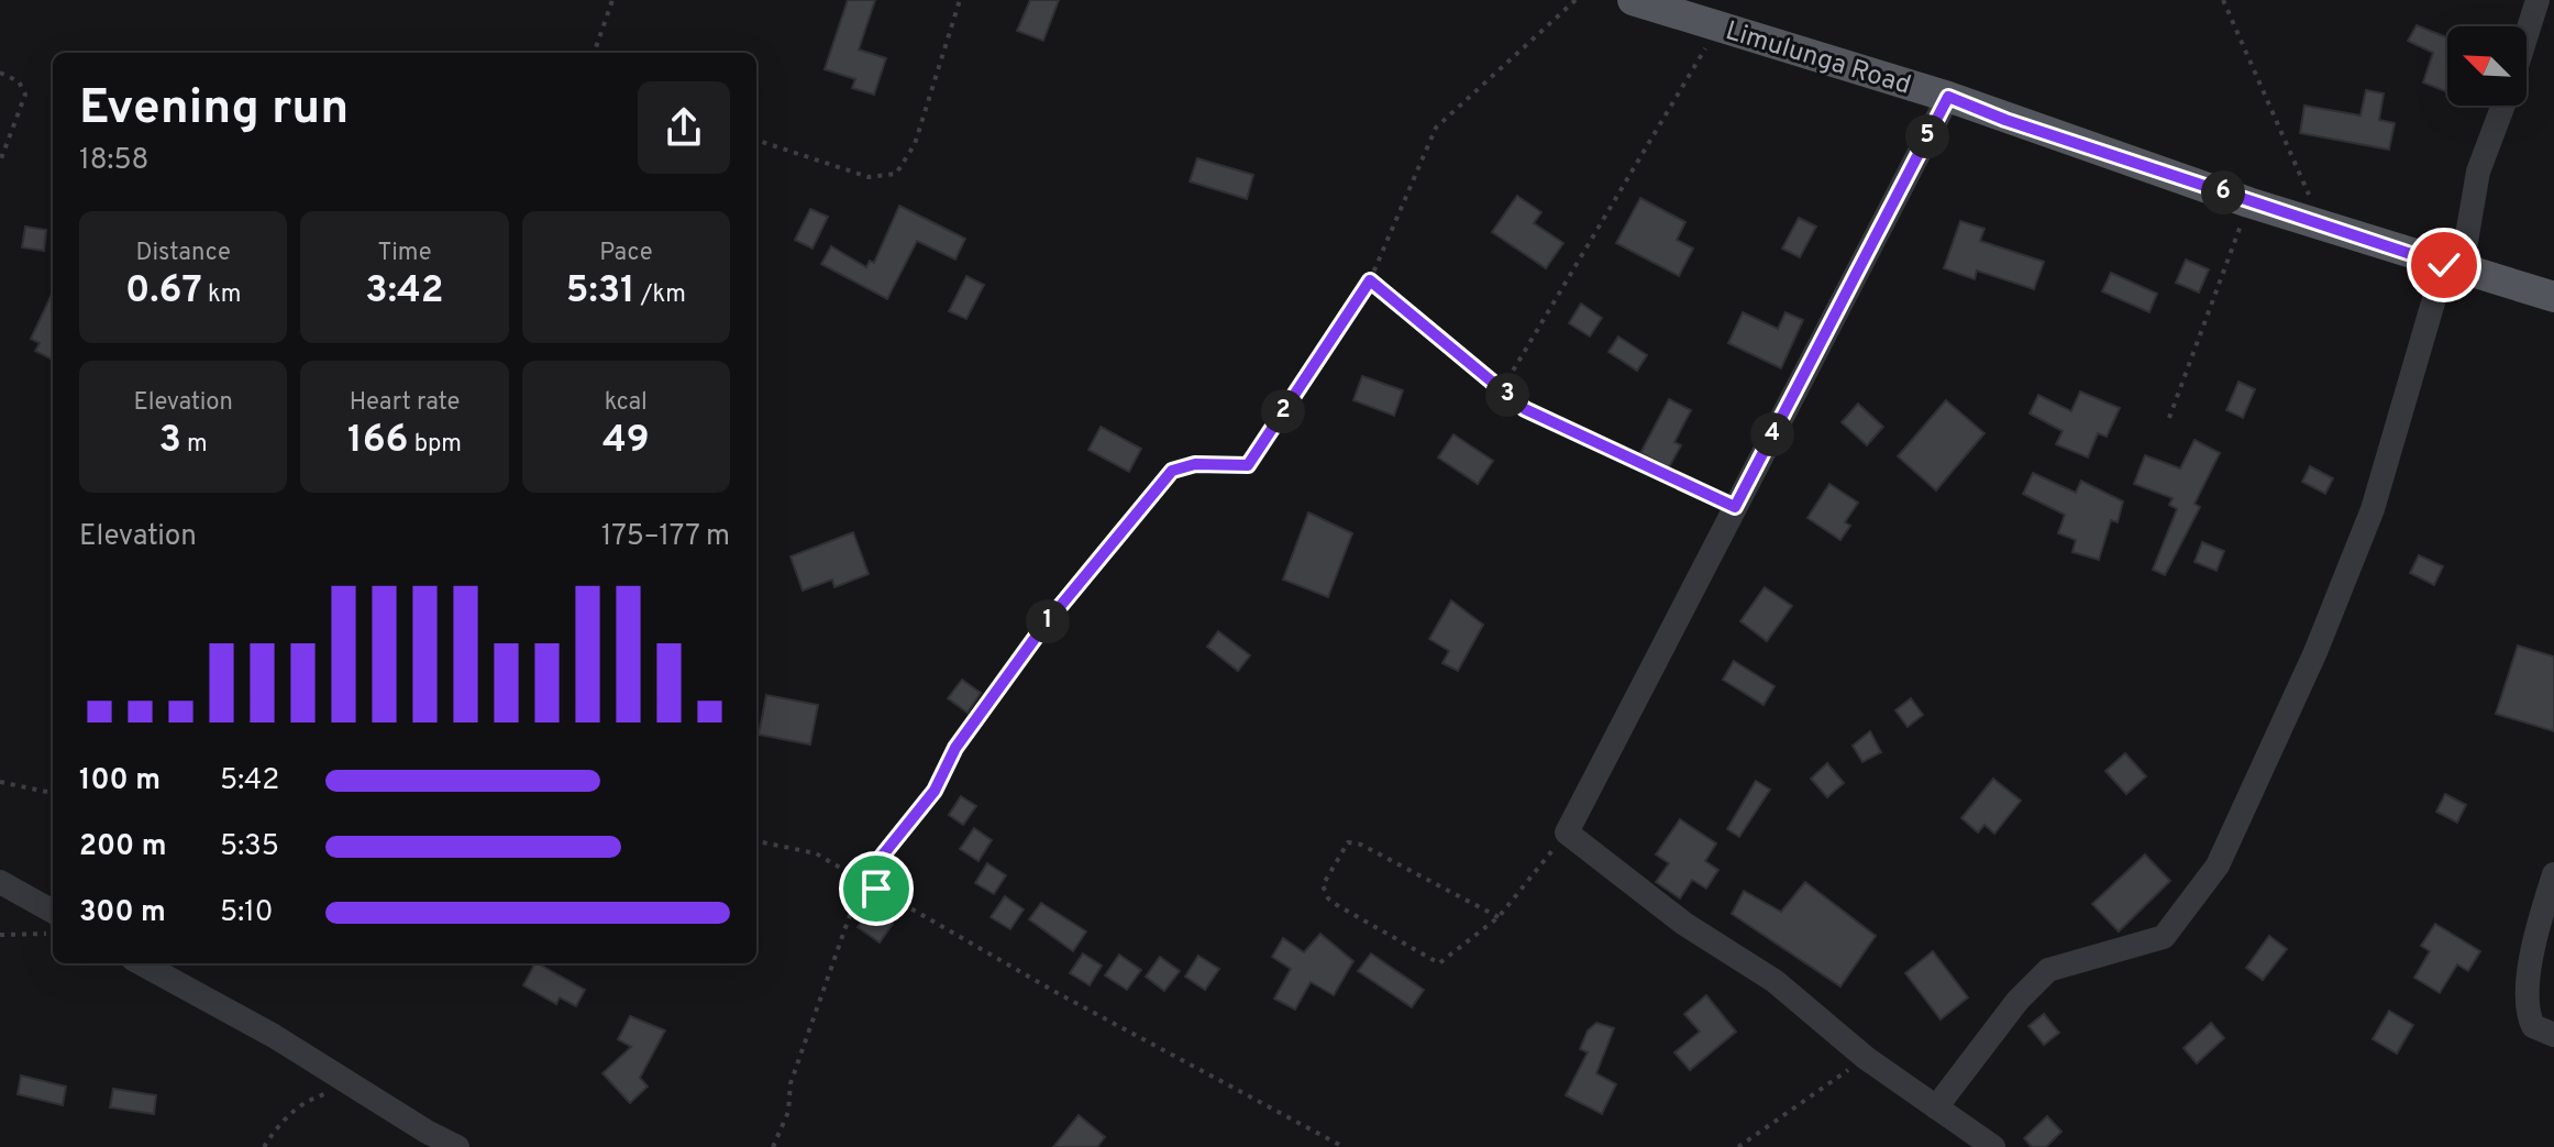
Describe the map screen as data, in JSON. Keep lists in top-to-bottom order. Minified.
{"streets":{"main road":["Limulunga Road"]},"north":"top left","page":{"heading":["Evening run","18:58"],"pins":["5","6","3","2","4","1"],"stats":[["Distance","0.67 km"],["Time","3:42"],["Pace","5:31 /km"],["Elevation","3 m"],["Heart rate","166 bpm"],["kcal","49"]],"chart":["Elevation","175–177 m"],"list":[{"name":"100 m","note":"5:42"},{"name":"200 m","note":"5:35"},{"name":"300 m","note":"5:10"}]}}
